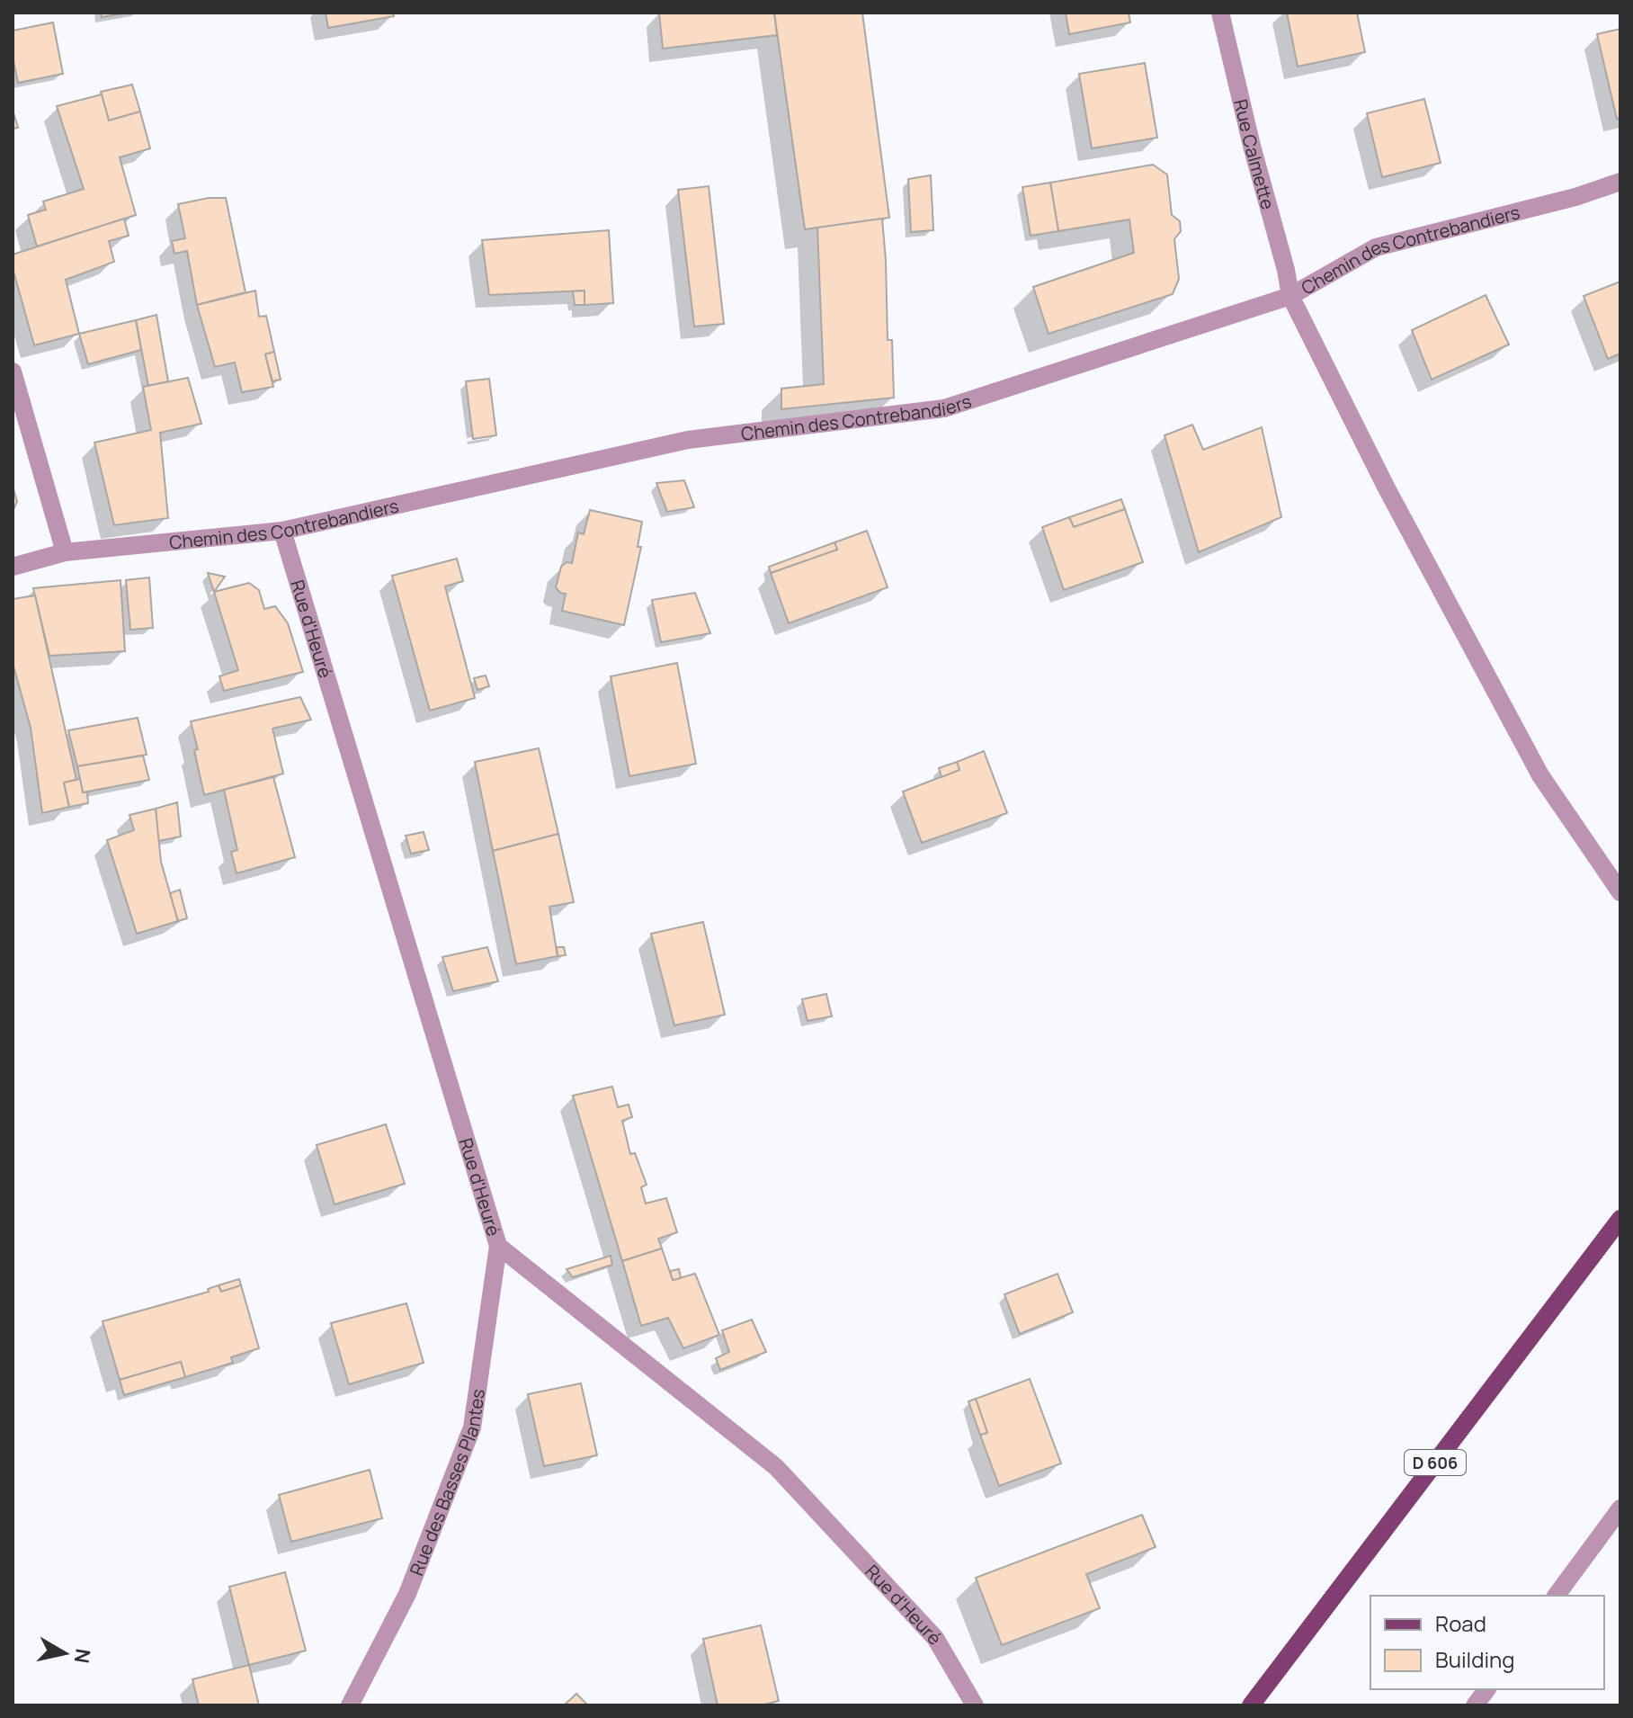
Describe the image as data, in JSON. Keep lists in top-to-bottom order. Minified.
{"streets":{"main road":["D 606"],"street":["Rue Calmette","Chemin des Contrebandiers","Rue d'Heuré","Rue des Basses Plantes"]},"crossings":[["Rue Calmette","Chemin des Contrebandiers"],["Chemin des Contrebandiers","Rue d'Heuré"],["Rue d'Heuré","Rue des Basses Plantes"]],"legend":["Road","Building"],"north":"right"}
